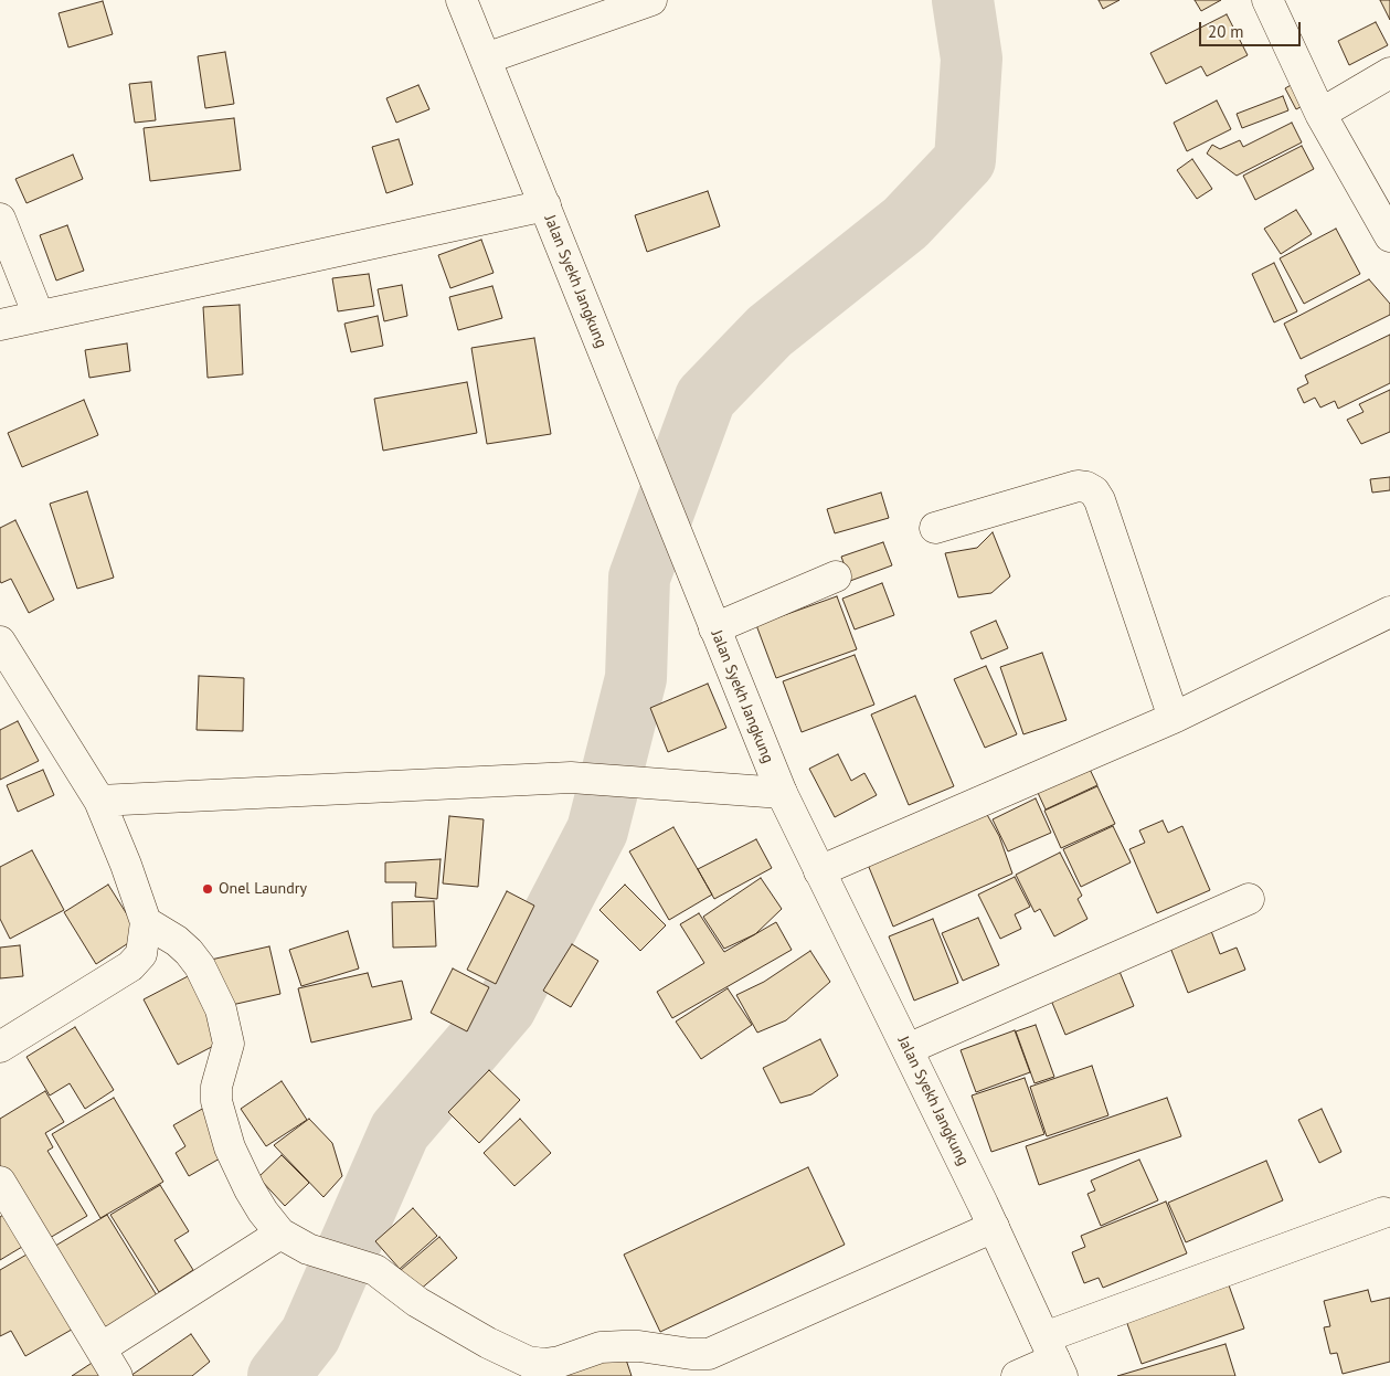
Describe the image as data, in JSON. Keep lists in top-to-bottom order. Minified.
{"streets":{"street":["Jalan Syekh Jangkung"]},"places":["Onel Laundry"],"scale_bar":"20 m"}
